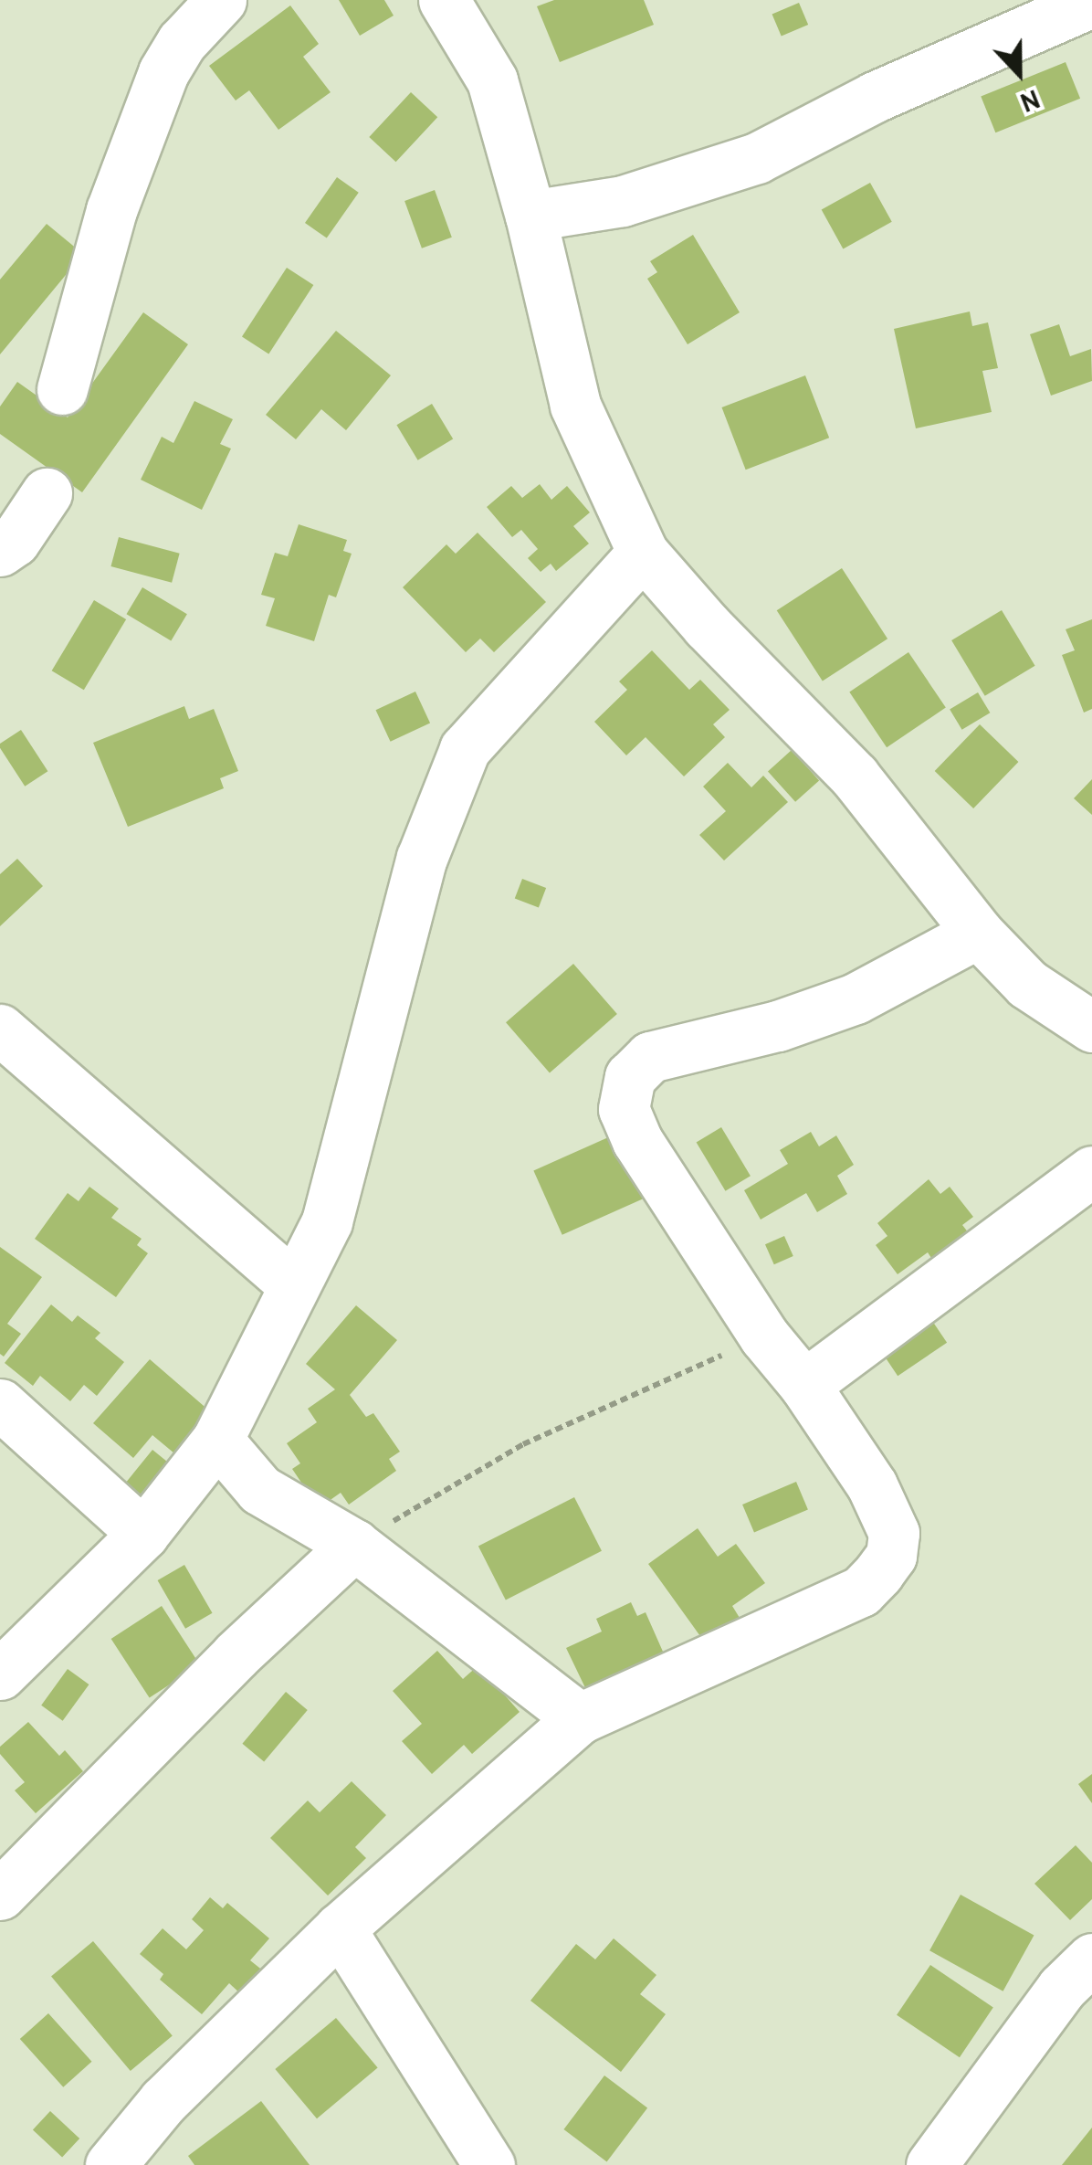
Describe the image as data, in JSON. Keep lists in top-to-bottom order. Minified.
{"north":"bottom"}
